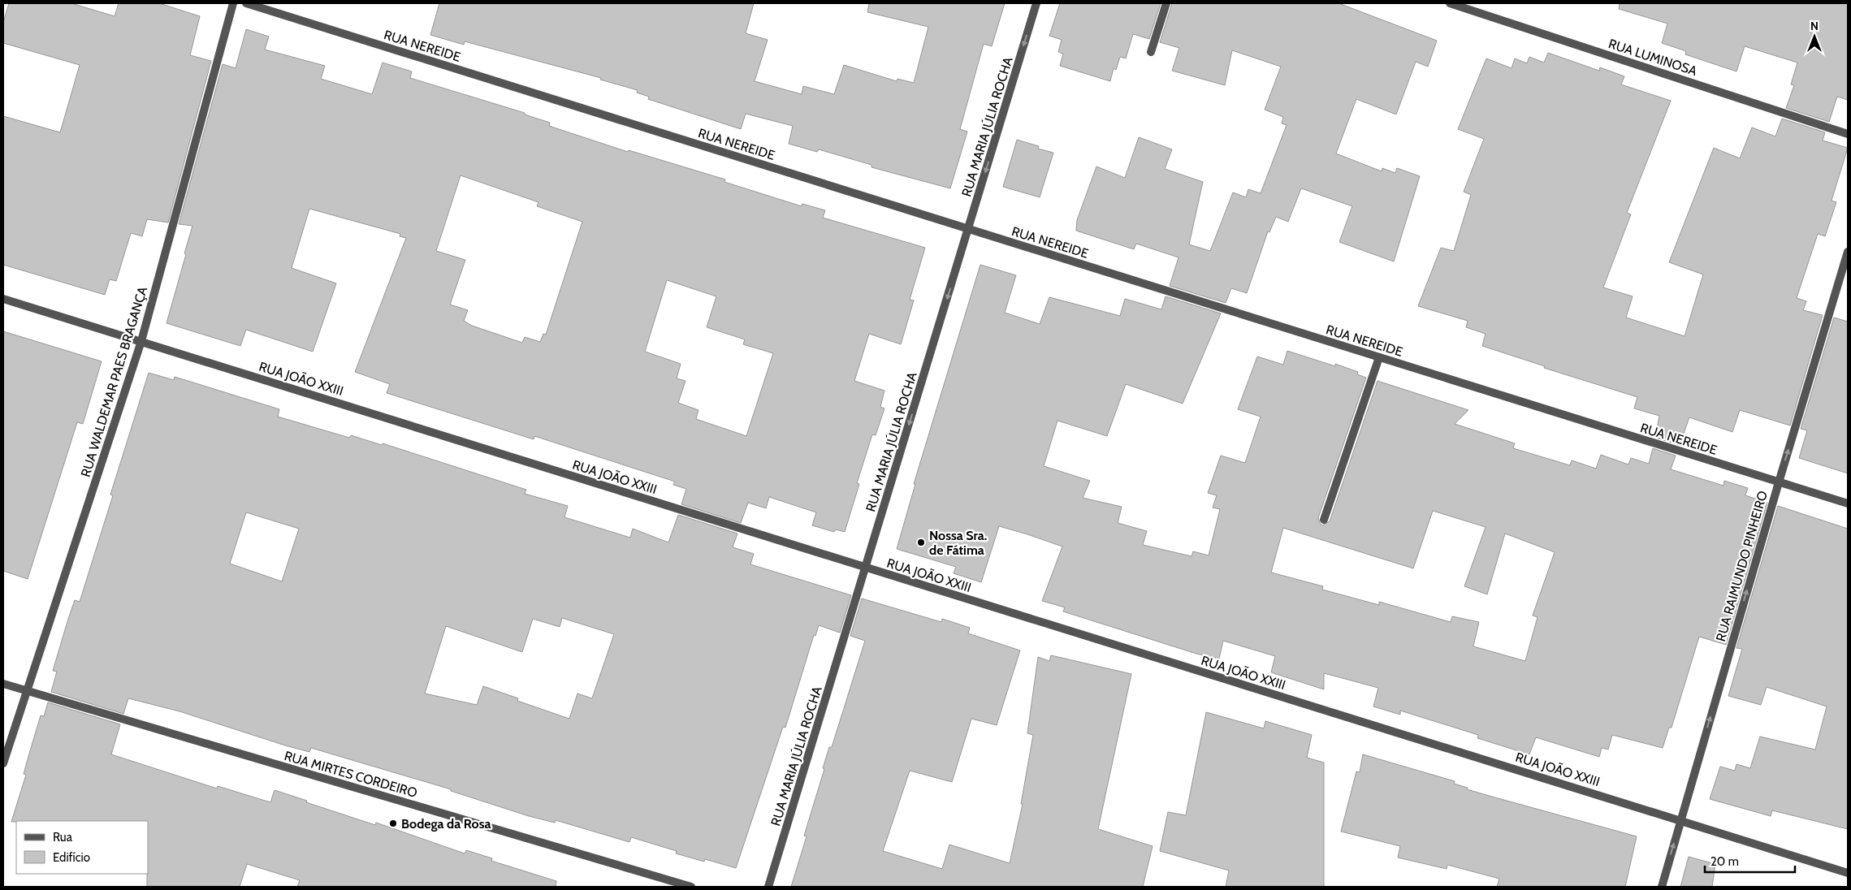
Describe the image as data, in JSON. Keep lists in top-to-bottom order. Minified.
{"streets":{"street":["RUA NEREIDE","RUA LUMINOSA","RUA MARIA JÚLIA ROCHA","RUA JOÃO XXIII","RUA WALDEMAR PAES BRAGANÇA","RUA RAIMUNDO PINHEIRO","RUA MIRTES CORDEIRO"]},"crossings":[["RUA NEREIDE","RUA MARIA JÚLIA ROCHA"],["RUA NEREIDE","RUA RAIMUNDO PINHEIRO"],["RUA MARIA JÚLIA ROCHA","RUA JOÃO XXIII"],["RUA JOÃO XXIII","RUA WALDEMAR PAES BRAGANÇA"],["RUA JOÃO XXIII","RUA RAIMUNDO PINHEIRO"],["RUA WALDEMAR PAES BRAGANÇA","RUA MIRTES CORDEIRO"]],"one_way":["RUA MARIA JÚLIA ROCHA","RUA RAIMUNDO PINHEIRO"],"places":["Nossa Sra. de Fátima","Bodega da Rosa"],"legend":["Rua","Edifício"],"scale_bar":"20 m","north":"top"}
